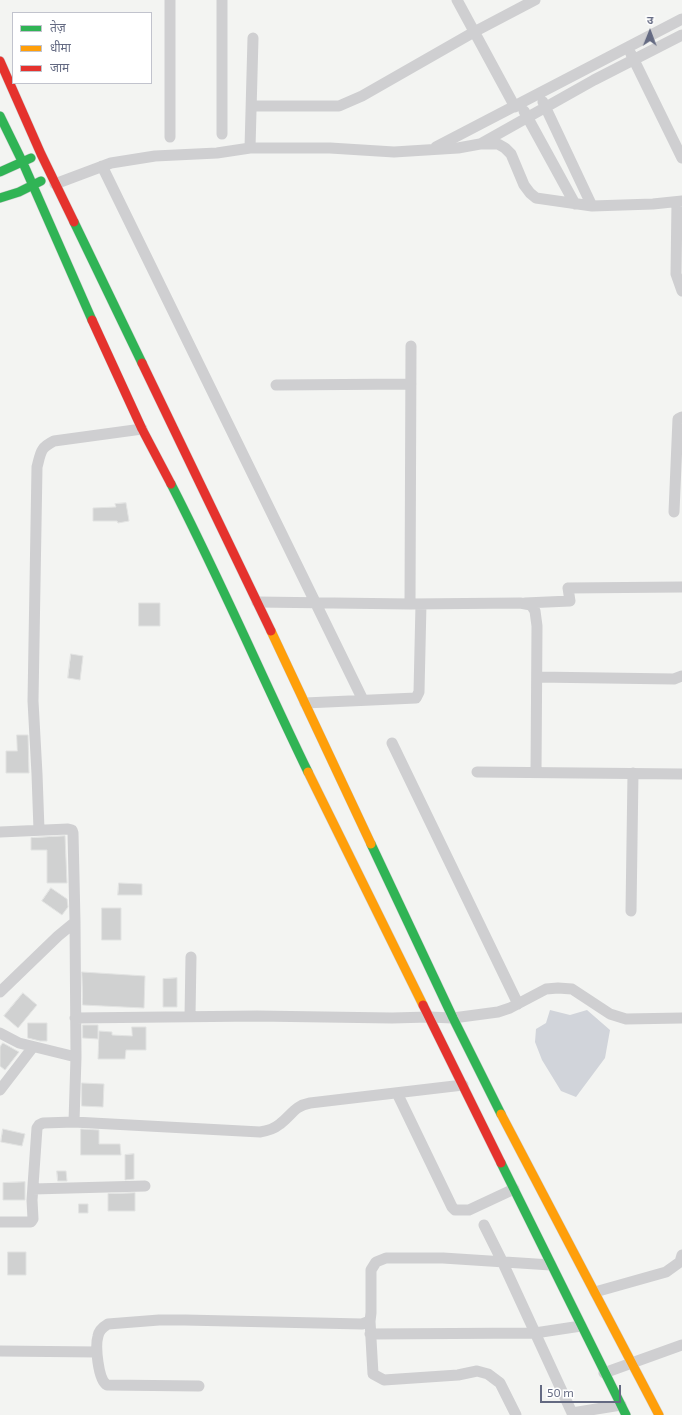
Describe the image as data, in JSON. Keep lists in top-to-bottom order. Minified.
{"legend":["तेज़","धीमा","जाम"],"scale_bar":"50 m","north":"top"}
